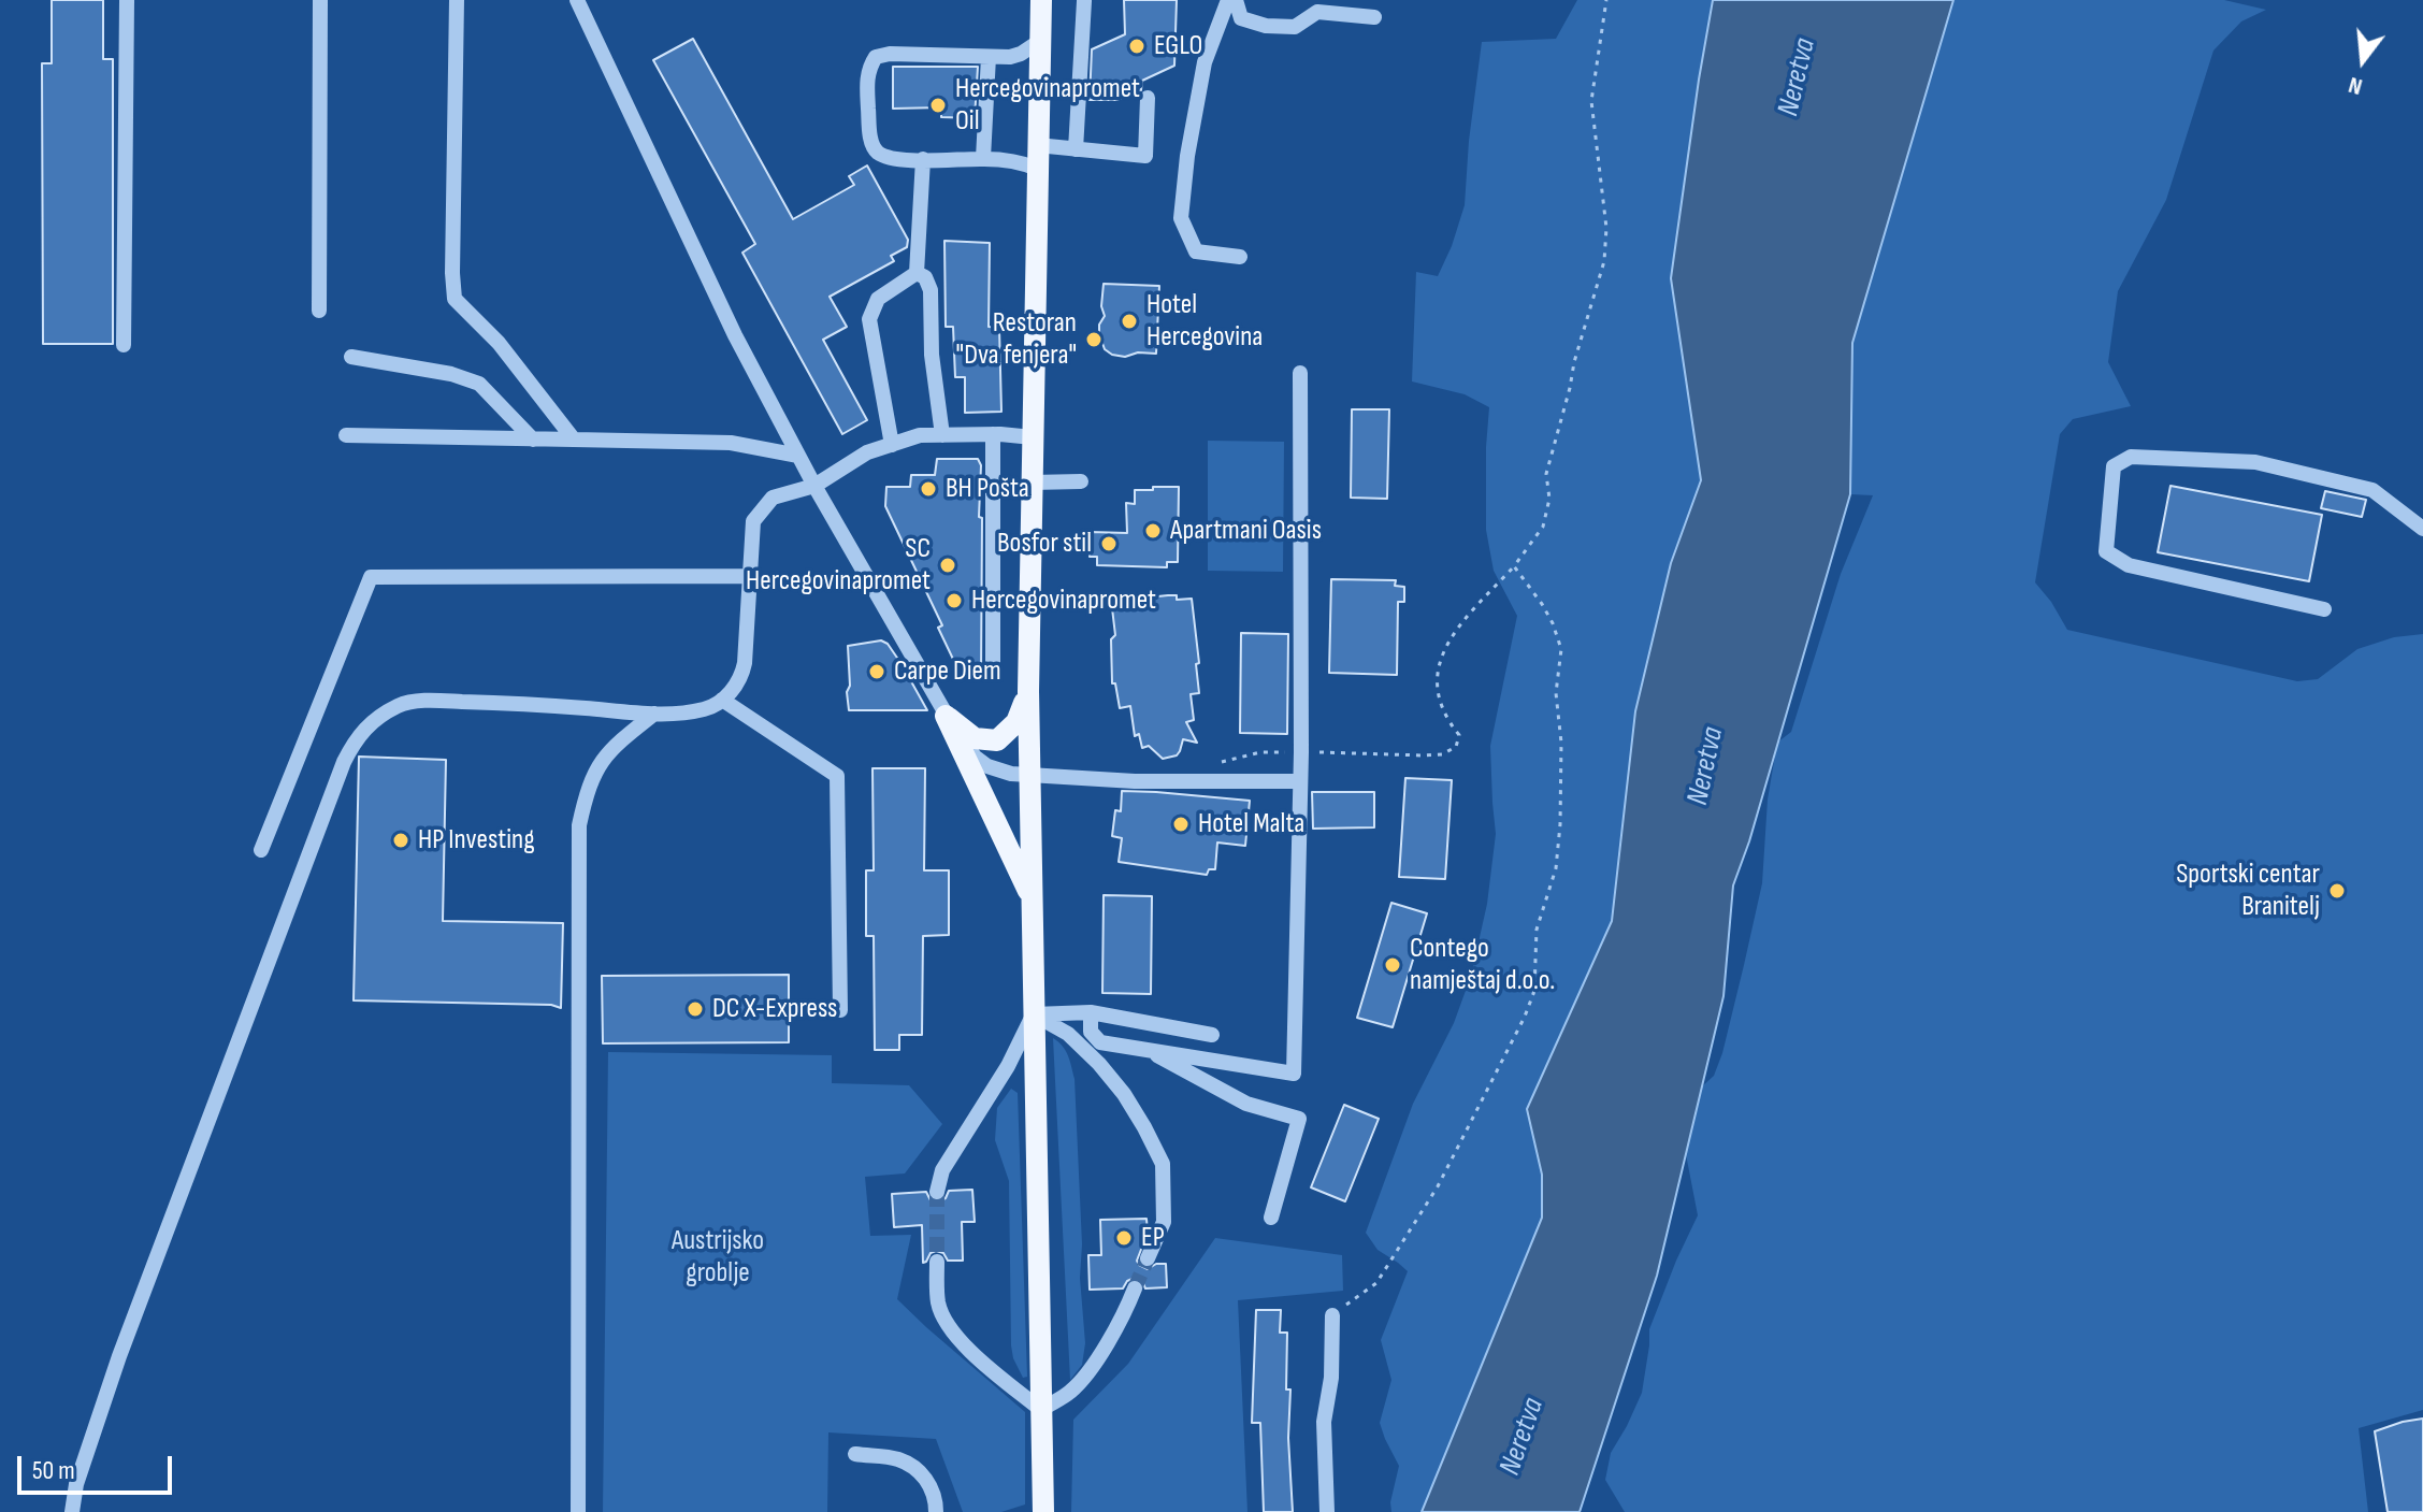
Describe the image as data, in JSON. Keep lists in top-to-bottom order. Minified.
{"water":["Neretva"],"parks":["Austrijsko groblje"],"places":["EGLO","Hercegovinapromet Oil","Hotel Hercegovina","Restoran \"Dva fenjera\"","BH Pošta","Apartmani Oasis","Bosfor stil","SC Hercegovinapromet","Hercegovinapromet","Carpe Diem","Hotel Malta","HP Investing","Sportski centar Branitelj","Contego namještaj d.o.o.","DC X-Express","EP"],"scale_bar":"50 m","north":"bottom"}
